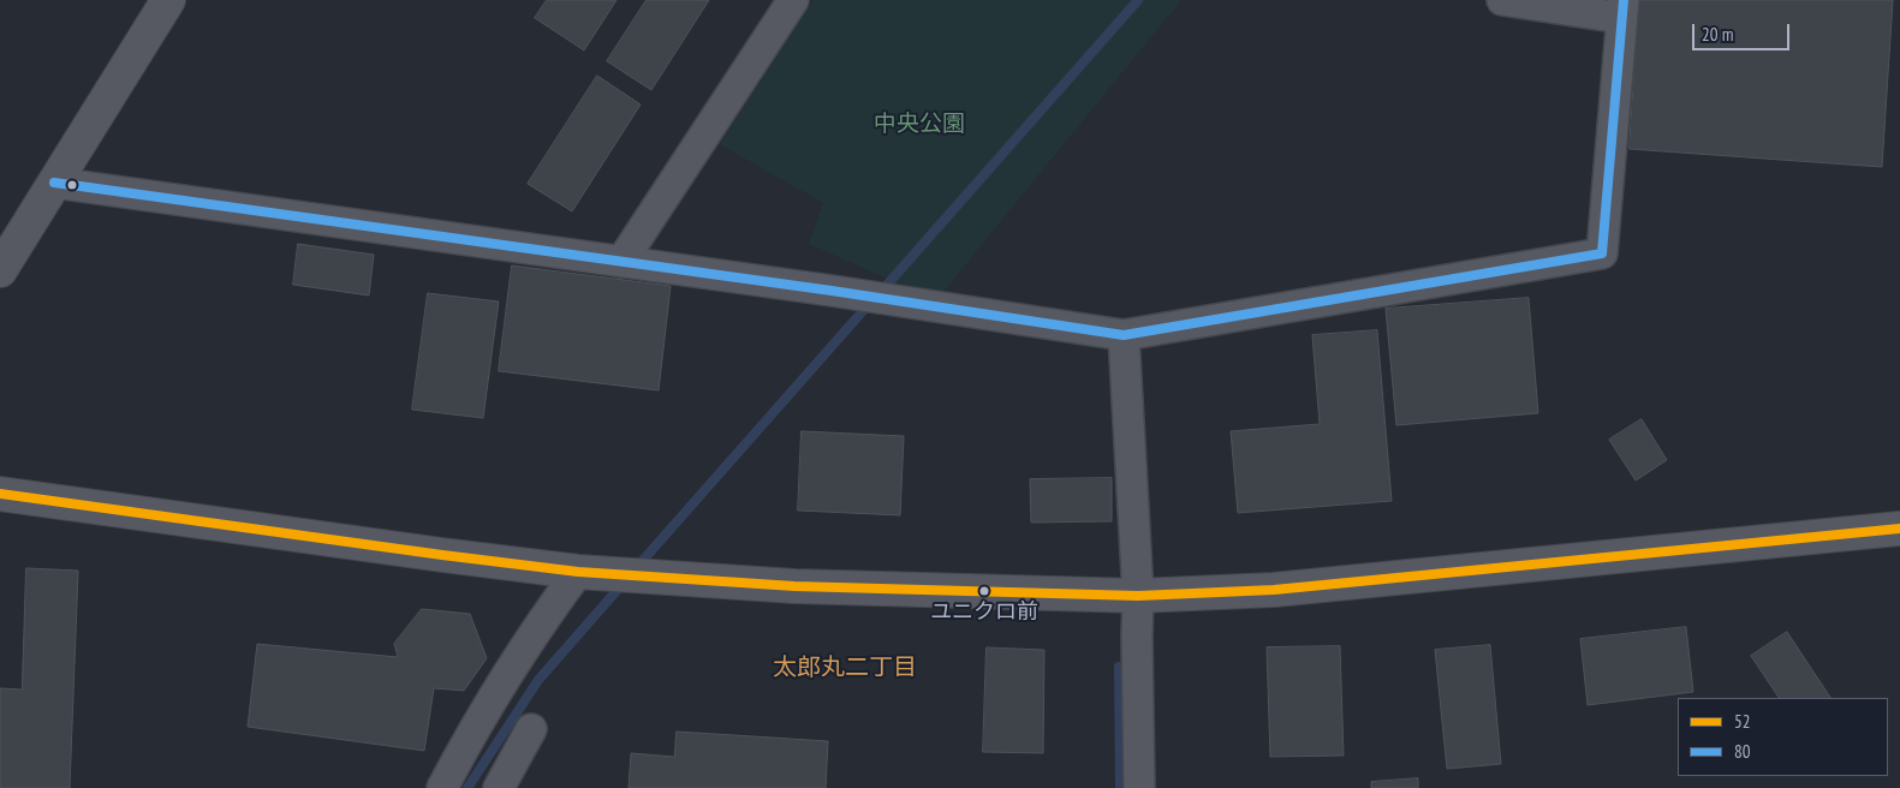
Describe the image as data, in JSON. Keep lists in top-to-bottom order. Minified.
{"districts":["太郎丸二丁目"],"parks":["中央公園"],"places":["ユニクロ前"],"lines":["transit line 80","transit line 52"],"legend":["52","80"],"scale_bar":"20 m"}
